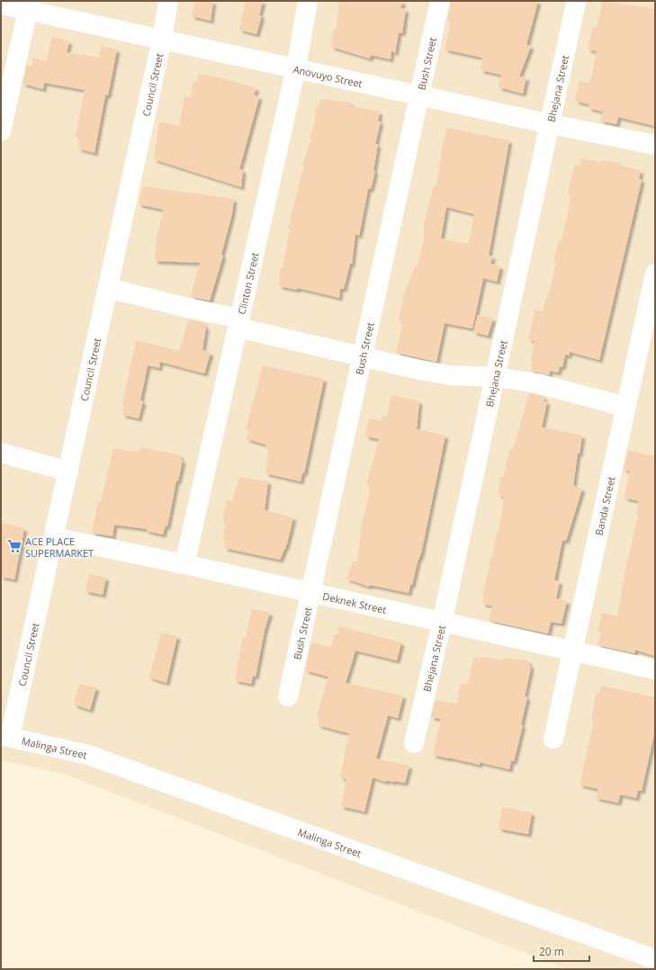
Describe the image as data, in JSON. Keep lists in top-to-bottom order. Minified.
{"streets":{"street":["Bush Street","Anovuyo Street","Council Street","Bhejana Street","Clinton Street","Banda Street","Deknek Street","Malinga Street"]},"crossings":[["Bush Street","Anovuyo Street"],["Bush Street","Deknek Street"],["Anovuyo Street","Council Street"],["Anovuyo Street","Bhejana Street"],["Anovuyo Street","Clinton Street"],["Council Street","Deknek Street"],["Council Street","Malinga Street"],["Bhejana Street","Deknek Street"],["Clinton Street","Deknek Street"],["Banda Street","Deknek Street"]],"places":{"supermarket":["ACE PLACE SUPERMARKET"]},"scale_bar":"20 m"}
